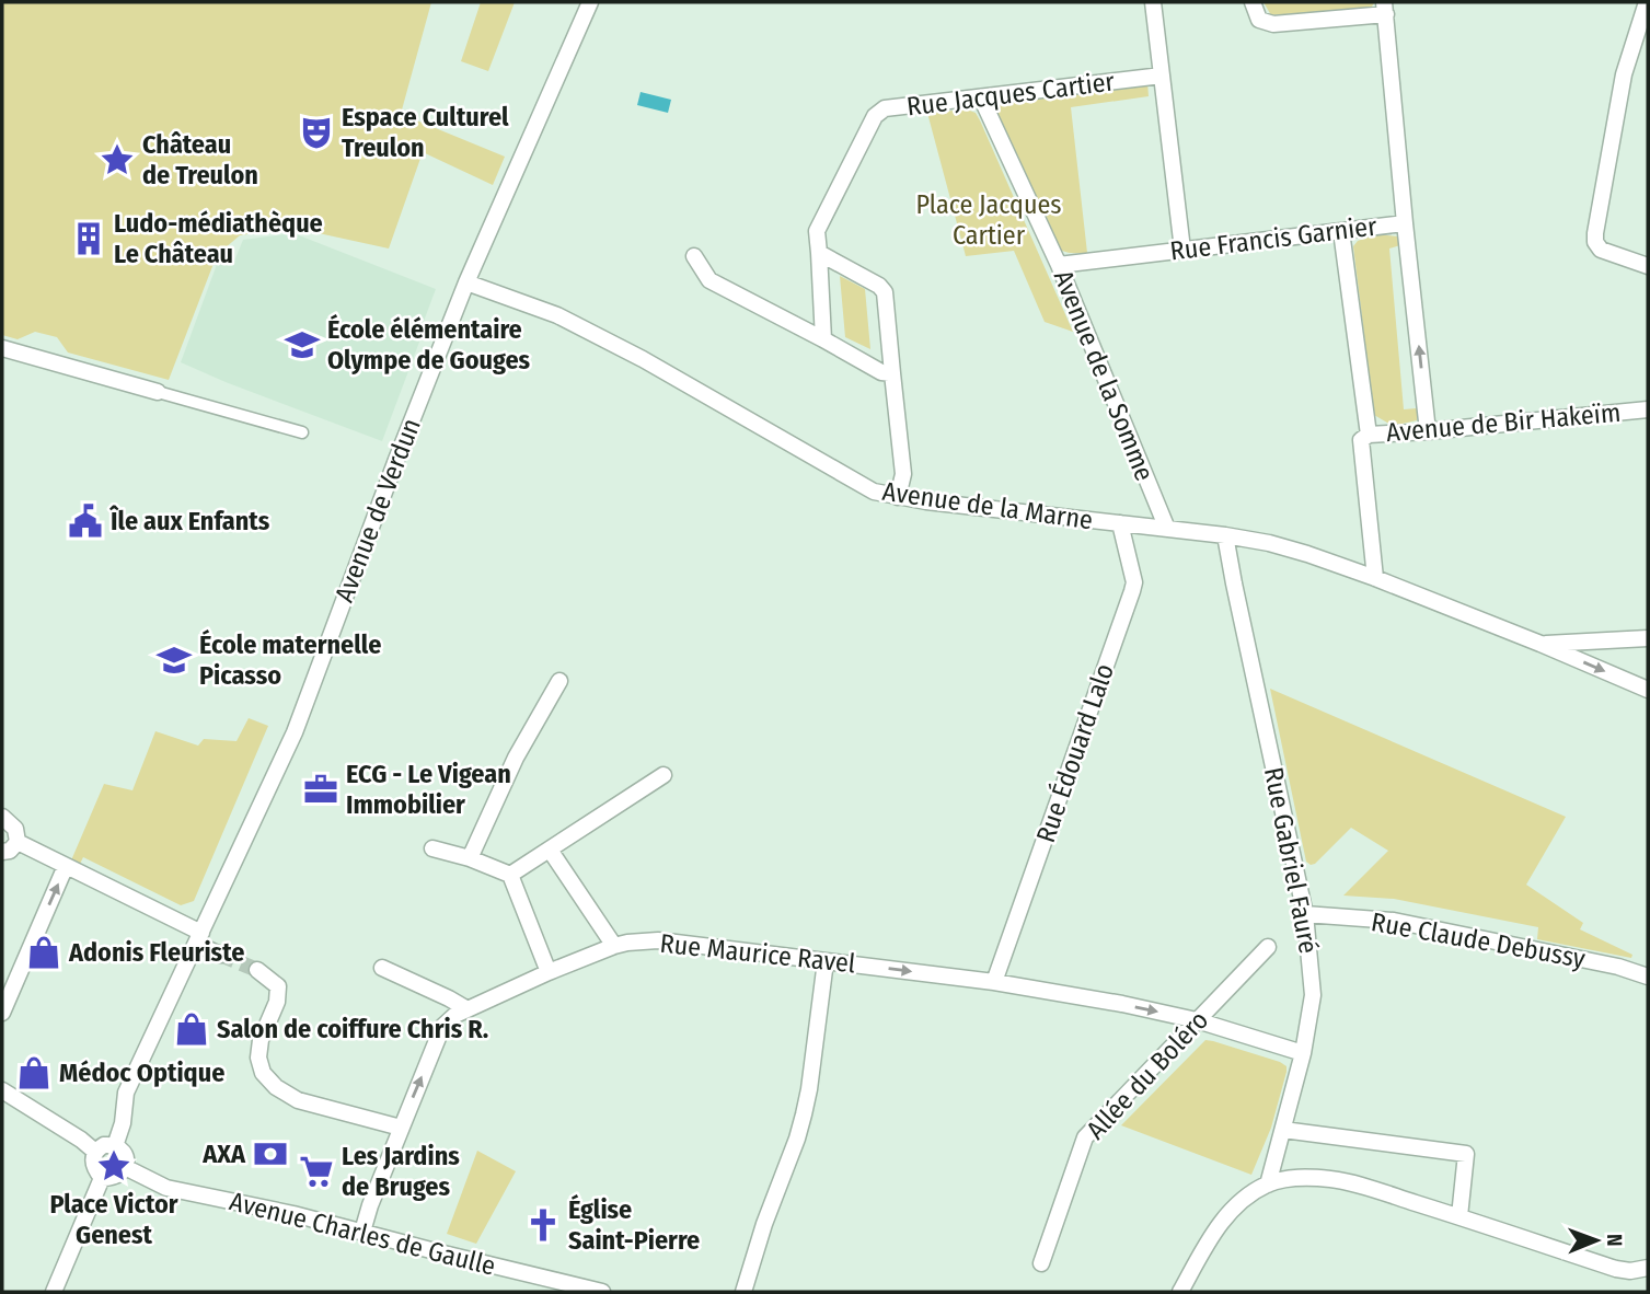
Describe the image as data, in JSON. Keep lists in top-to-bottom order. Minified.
{"streets":{"street":["Rue Jacques Cartier","Rue Francis Garnier","Avenue de la Somme","Avenue de Bir Hakeïm","Avenue de la Marne","Avenue de Verdun","Rue Édouard Lalo","Rue Gabriel Fauré","Rue Claude Debussy","Rue Maurice Ravel","Allée du Boléro","Avenue Charles de Gaulle"]},"crossings":[["Rue Jacques Cartier","Avenue de la Somme"],["Rue Francis Garnier","Avenue de la Somme"],["Avenue de la Somme","Avenue de la Marne"],["Avenue de Bir Hakeïm","Avenue de la Marne"],["Avenue de la Marne","Avenue de Verdun"],["Avenue de la Marne","Rue Édouard Lalo"],["Avenue de la Marne","Rue Gabriel Fauré"],["Avenue de Verdun","Avenue Charles de Gaulle"],["Rue Édouard Lalo","Rue Maurice Ravel"],["Rue Gabriel Fauré","Rue Claude Debussy"],["Rue Gabriel Fauré","Rue Maurice Ravel"],["Rue Maurice Ravel","Allée du Boléro"],["Rue Maurice Ravel","Avenue Charles de Gaulle"]],"one_way":["Rue Maurice Ravel"],"parks":["Place Jacques Cartier"],"places":{"theatre":["Espace Culturel Treulon"],"place":["Château de Treulon","Place Victor Genest"],"building":["Ludo-médiathèque Le Château"],"school or university":["École élémentaire Olympe de Gouges","École maternelle Picasso"],"public building":["Île aux Enfants"],"office":["ECG - Le Vigean Immobilier"],"shop":["Adonis Fleuriste","Salon de coiffure Chris R.","Médoc Optique"],"bank":["AXA"],"supermarket":["Les Jardins de Bruges"],"church":["Église Saint-Pierre"]},"north":"right"}
